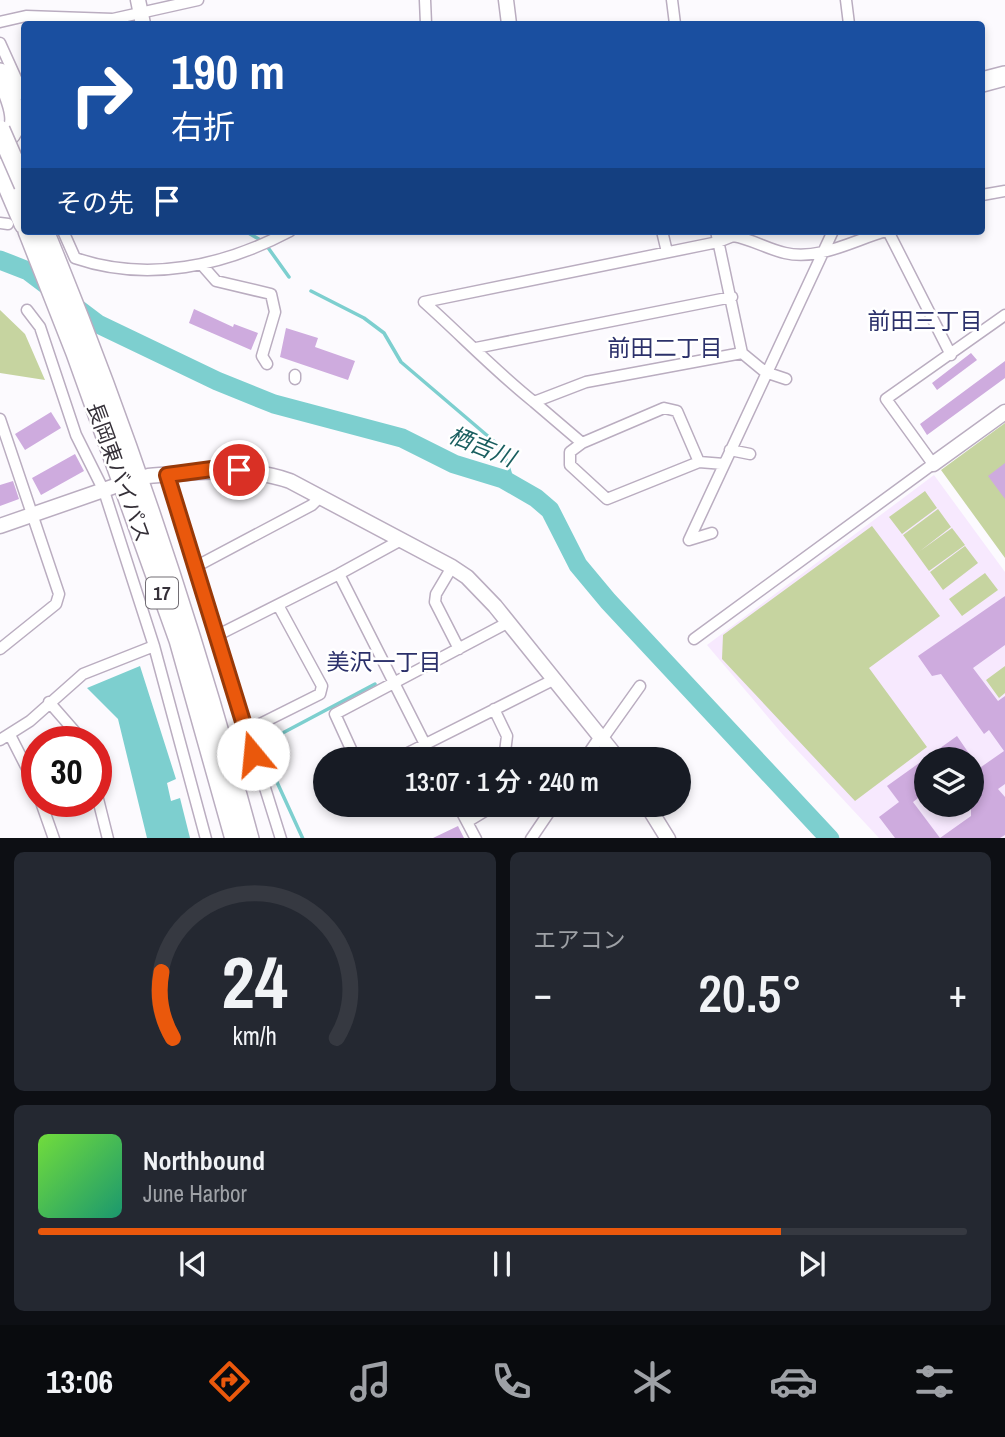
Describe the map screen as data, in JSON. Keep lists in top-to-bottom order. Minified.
{"streets":{"highway":["長岡東バイパス","17"]},"crossings":[["長岡東バイパス","17"]],"districts":["前田三丁目","前田二丁目","美沢一丁目"],"water":["栖吉川"],"page":{"turn":["190 m","右折"],"then":"その先","limit":"30","trip":"13:07 · 1 分 · 240 m","tile":"エアコン","heat":["−","20.5°","+"],"song":["Northbound","June Harbor"],"tabs":"13:06","gauge":["24","km/h"]}}
